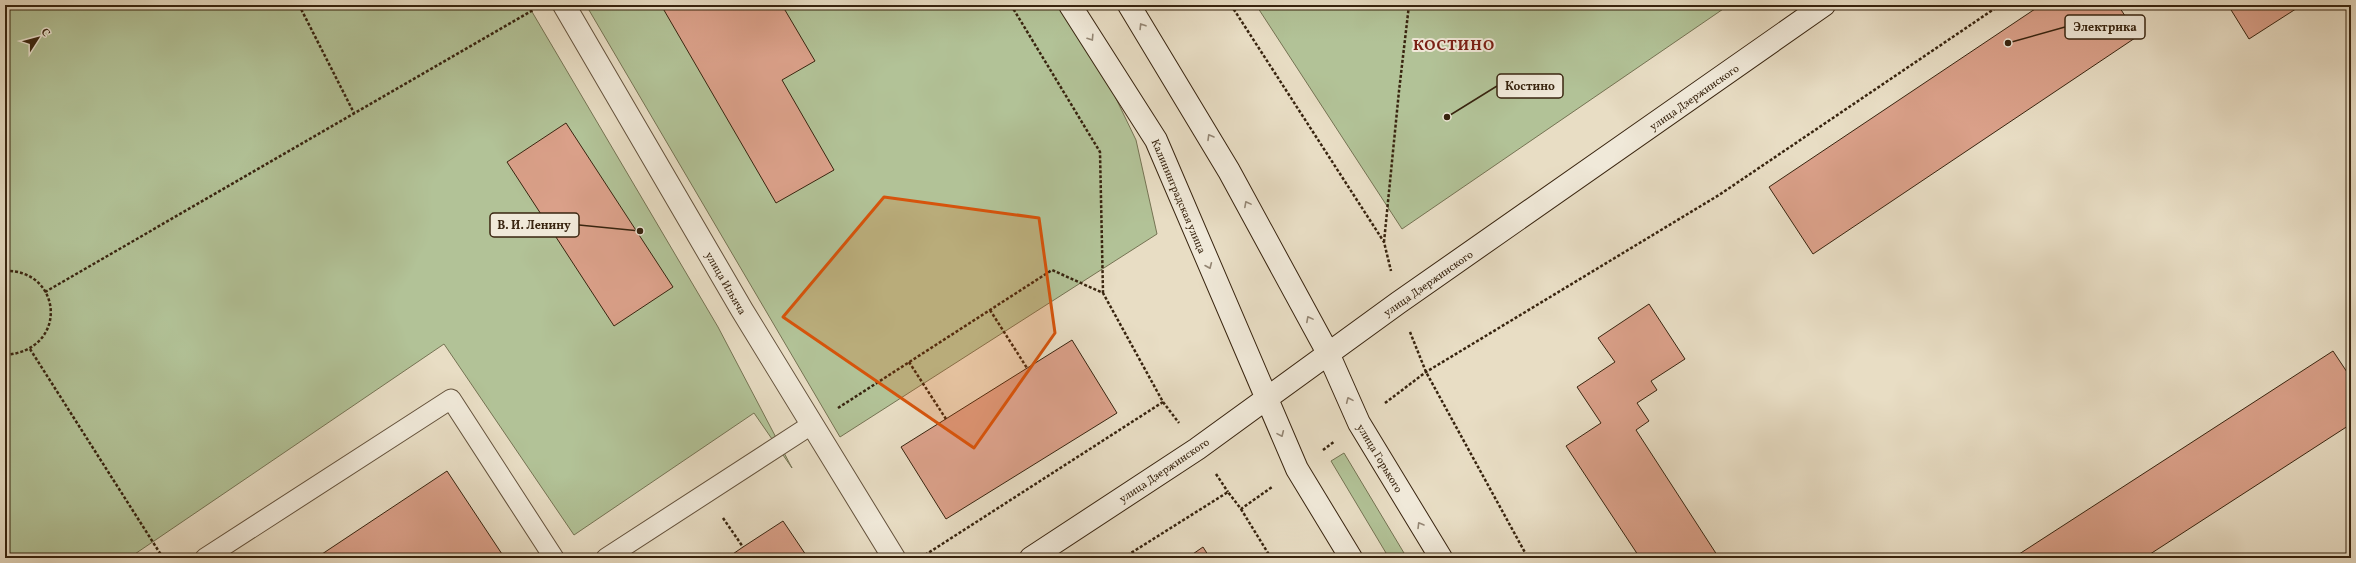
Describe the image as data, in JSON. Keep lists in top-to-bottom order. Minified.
{"streets":{"street":["улица Дзержинского","Калининградская улица","улица Ильича","улица Горького"]},"crossings":[["улица Дзержинского","Калининградская улица"],["улица Дзержинского","улица Горького"]],"districts":["КОСТИНО"],"places":["Электрика","Костино","В. И. Ленину"],"north":"top right"}
